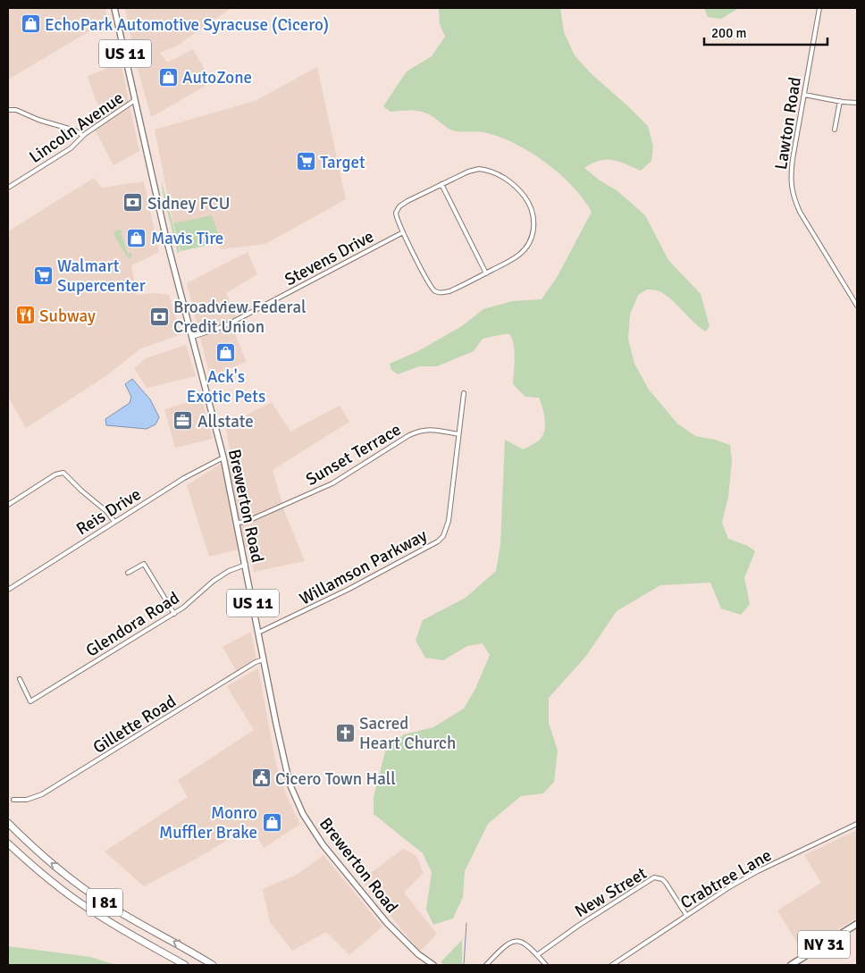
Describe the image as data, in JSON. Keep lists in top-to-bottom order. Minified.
{"streets":{"highway":["I 81","NY 31"],"main road":["US 11","Brewerton Road"],"street":["Lawton Road","Lincoln Avenue","Stevens Drive","Sunset Terrace","Reis Drive","Willamson Parkway","Glendora Road","Gillette Road","Crabtree Lane","New Street"]},"crossings":[["Lincoln Avenue","Brewerton Road"],["Stevens Drive","Brewerton Road"],["Sunset Terrace","Brewerton Road"],["Sunset Terrace","Willamson Parkway"],["Brewerton Road","Reis Drive"],["Brewerton Road","Willamson Parkway"],["Brewerton Road","Glendora Road"],["Brewerton Road","Gillette Road"],["Crabtree Lane","New Street"]],"places":{"shop":["EchoPark Automotive Syracuse (Cicero)","AutoZone","Mavis Tire","Ack's Exotic Pets","Monro Muffler Brake"],"supermarket":["Target","Walmart Supercenter"],"bank":["Sidney FCU","Broadview Federal Credit Union"],"restaurant":["Subway"],"office":["Allstate"],"church":["Sacred Heart Church"],"public building":["Cicero Town Hall"]},"scale_bar":"200 m"}
